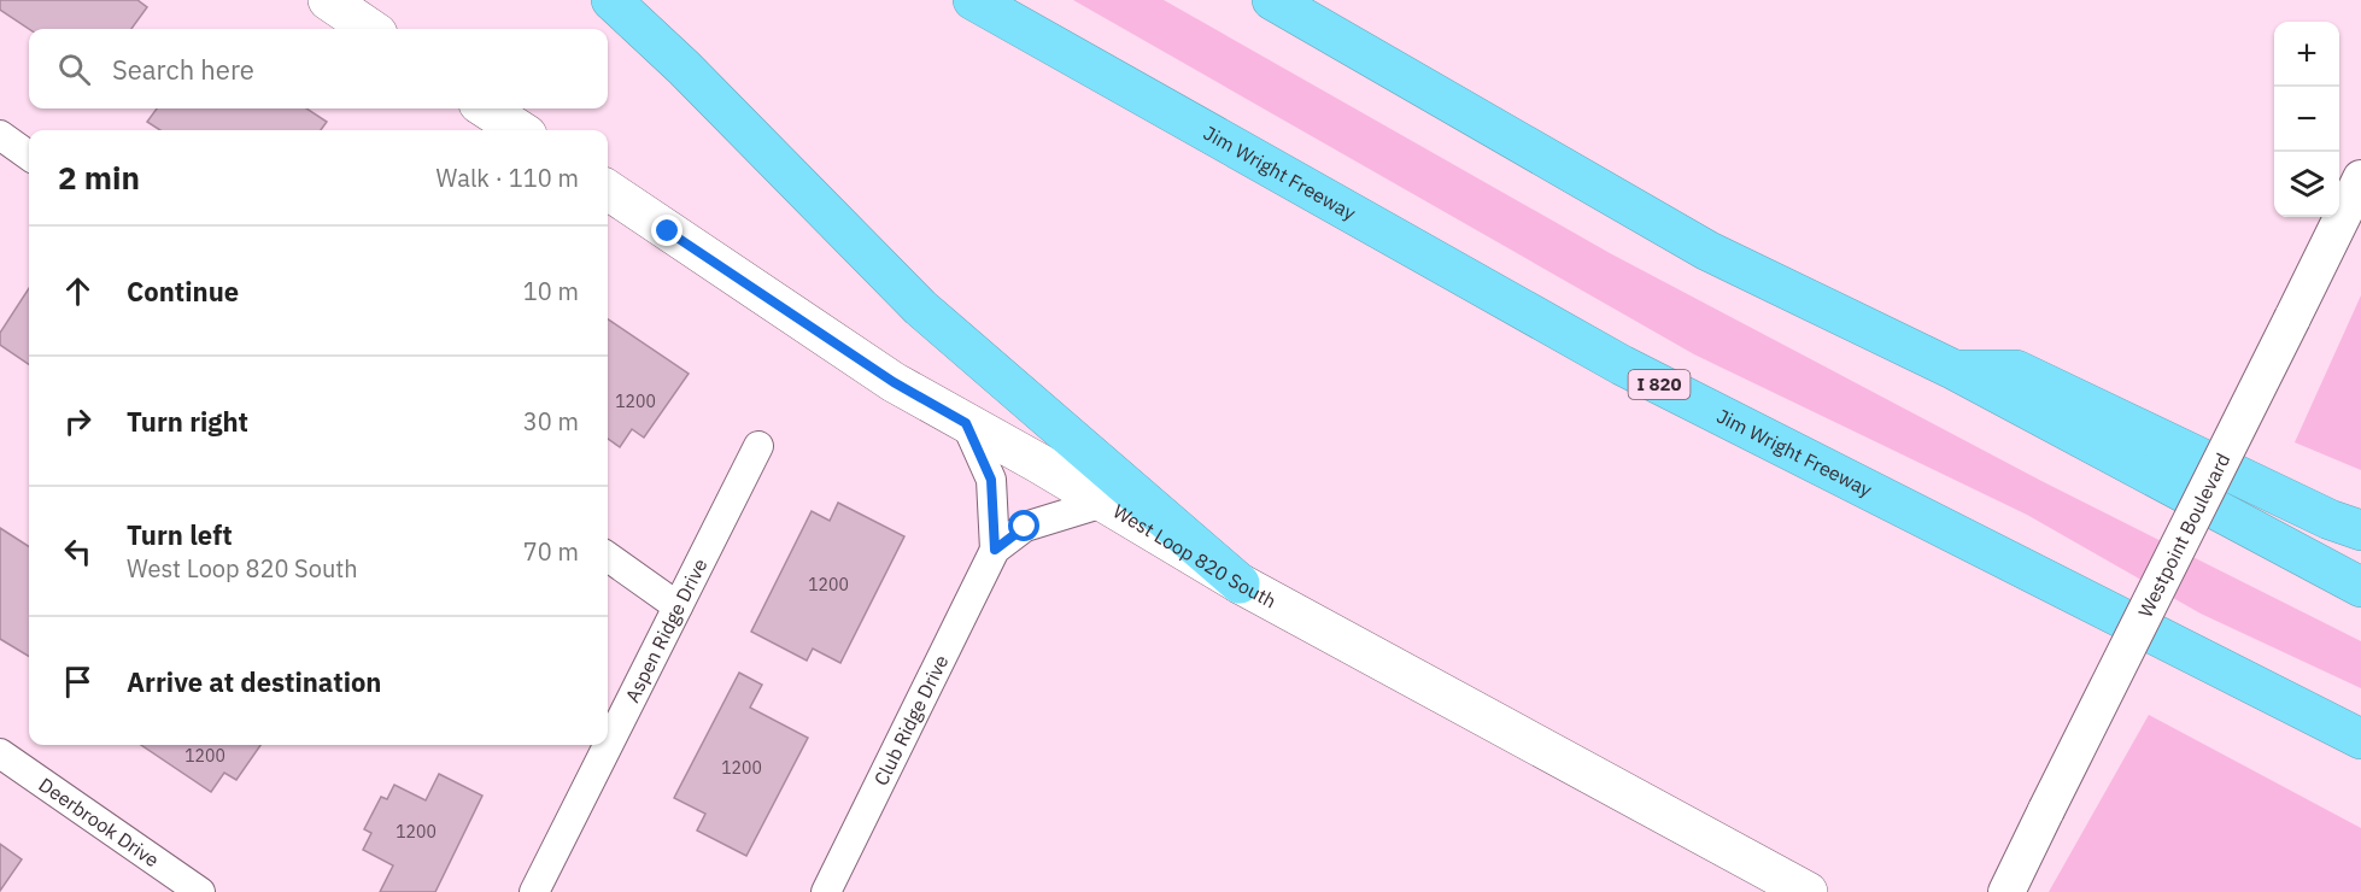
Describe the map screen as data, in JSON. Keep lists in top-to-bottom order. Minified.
{"streets":{"highway":["Jim Wright Freeway","I 820"],"main road":["West Loop 820 South"],"street":["Westpoint Boulevard","Aspen Ridge Drive","Club Ridge Drive","Deerbrook Drive"]},"house_numbers":["1200","1200","1200","1200","1200"],"page":{"map_buttons":["+","−"],"search":"Search here","heading":["2 min","Walk · 110 m"],"list":[["Continue","10 m"],["Turn right","30 m"],["Turn left","West Loop 820 South","70 m"],"Arrive at destination"]}}
